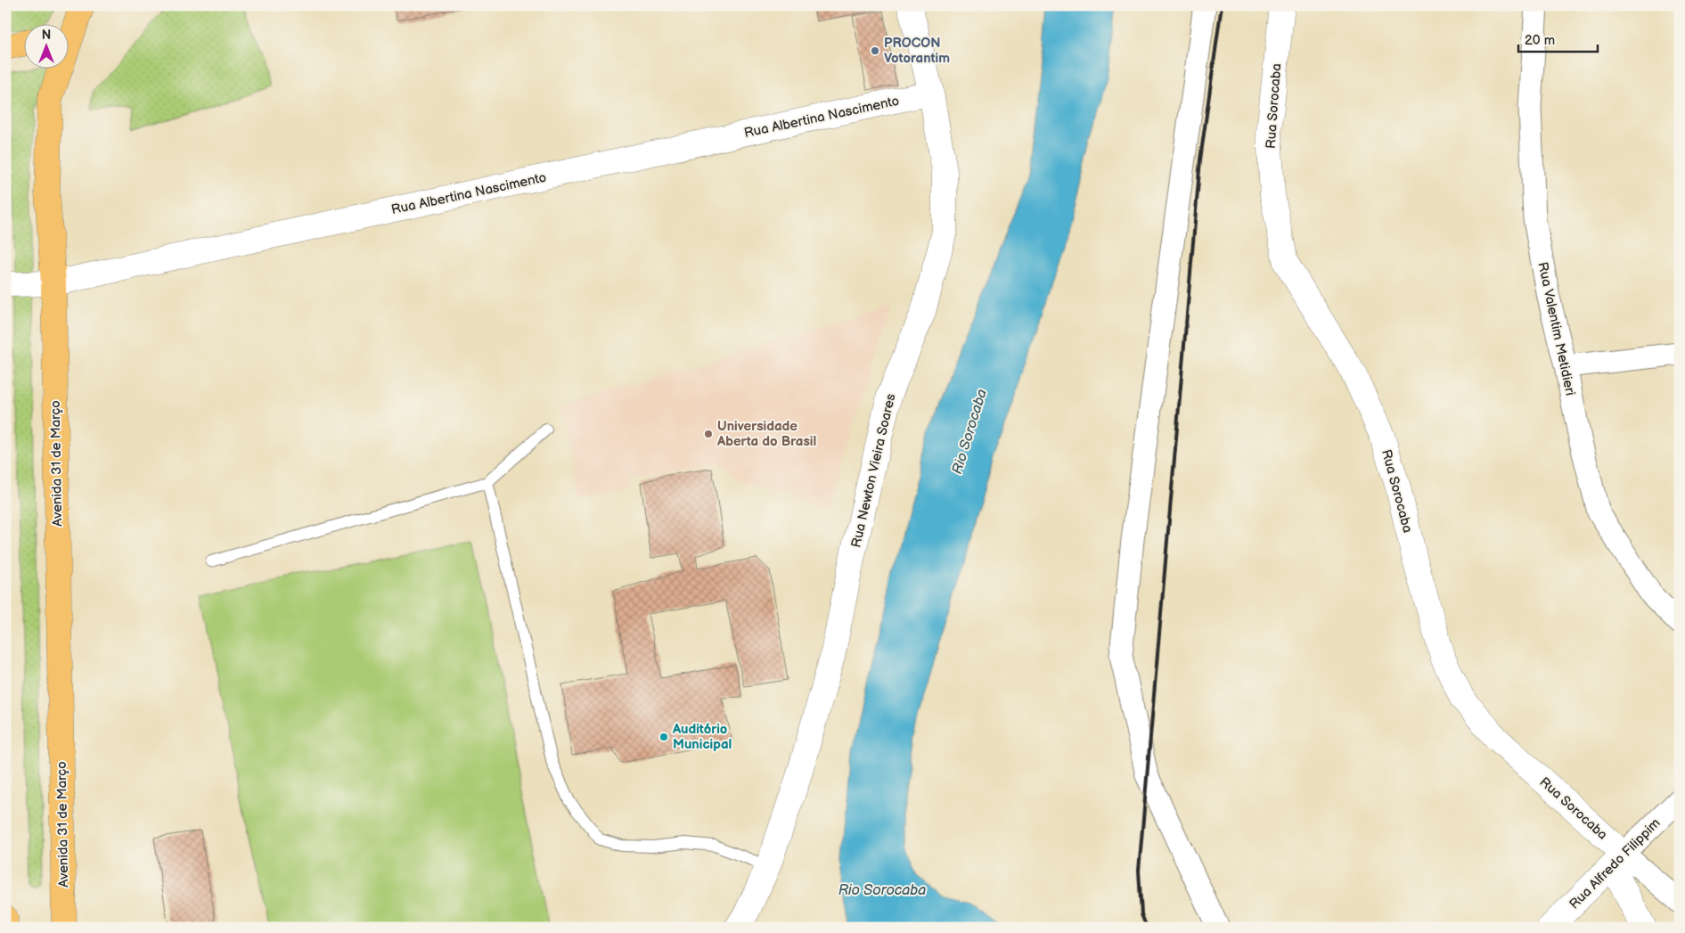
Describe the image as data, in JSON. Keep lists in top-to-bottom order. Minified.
{"streets":{"highway":["Avenida 31 de Março"],"street":["Rua Sorocaba","Rua Albertina Nascimento","Rua Valentim Metidieri","Rua Newton Vieira Soares","Rua Alfredo Filippim"]},"crossings":[["Rua Sorocaba","Rua Alfredo Filippim"],["Rua Albertina Nascimento","Avenida 31 de Março"],["Rua Albertina Nascimento","Rua Newton Vieira Soares"]],"water":["Rio Sorocaba"],"places":["PROCON Votorantim","Universidade Aberta do Brasil","Auditório Municipal"],"scale_bar":"20 m","north":"top"}
